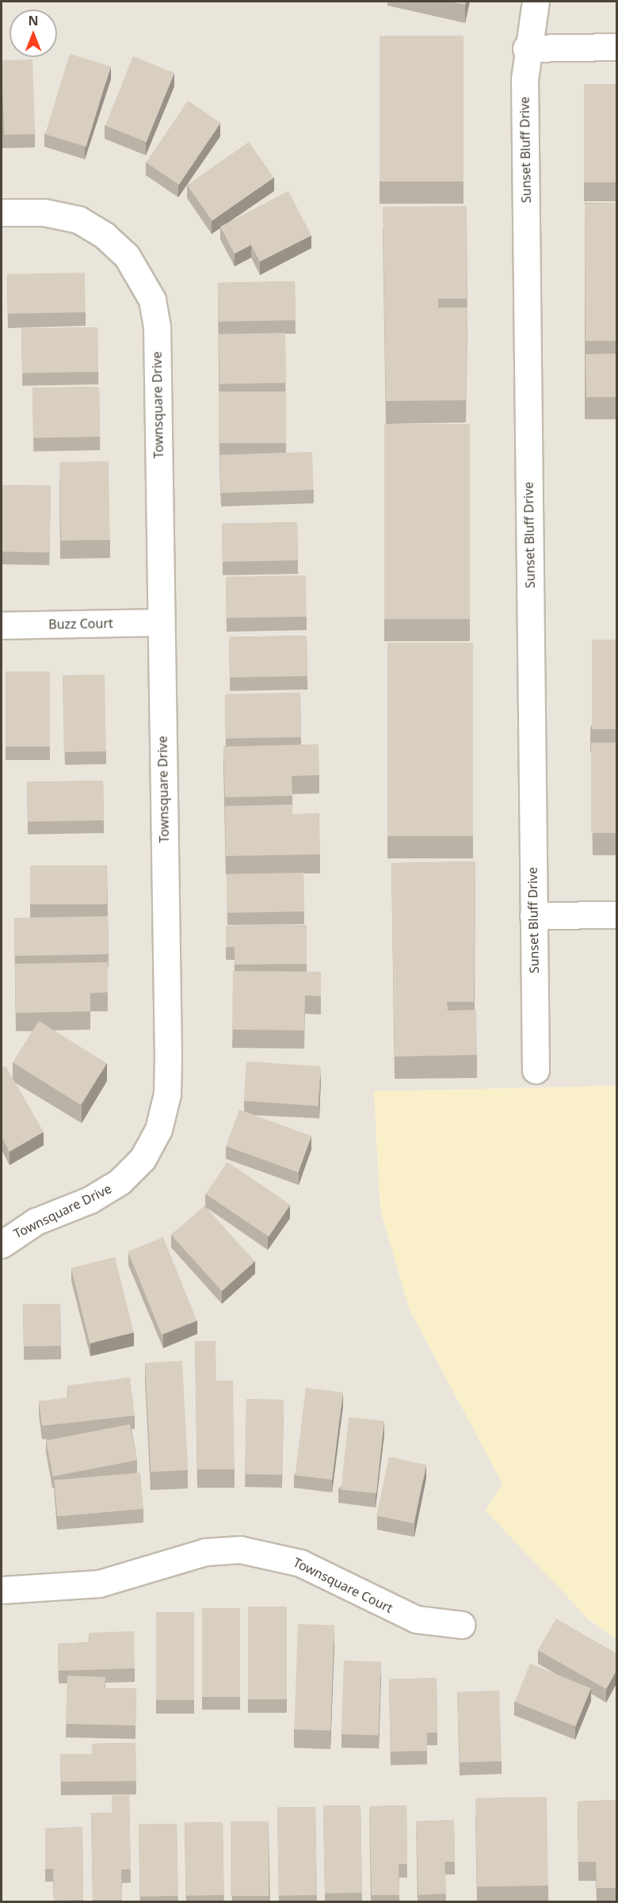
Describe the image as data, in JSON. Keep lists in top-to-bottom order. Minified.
{"streets":{"street":["Sunset Bluff Drive","Townsquare Drive","Buzz Court","Townsquare Court"]},"crossings":[["Townsquare Drive","Buzz Court"]],"north":"top"}
